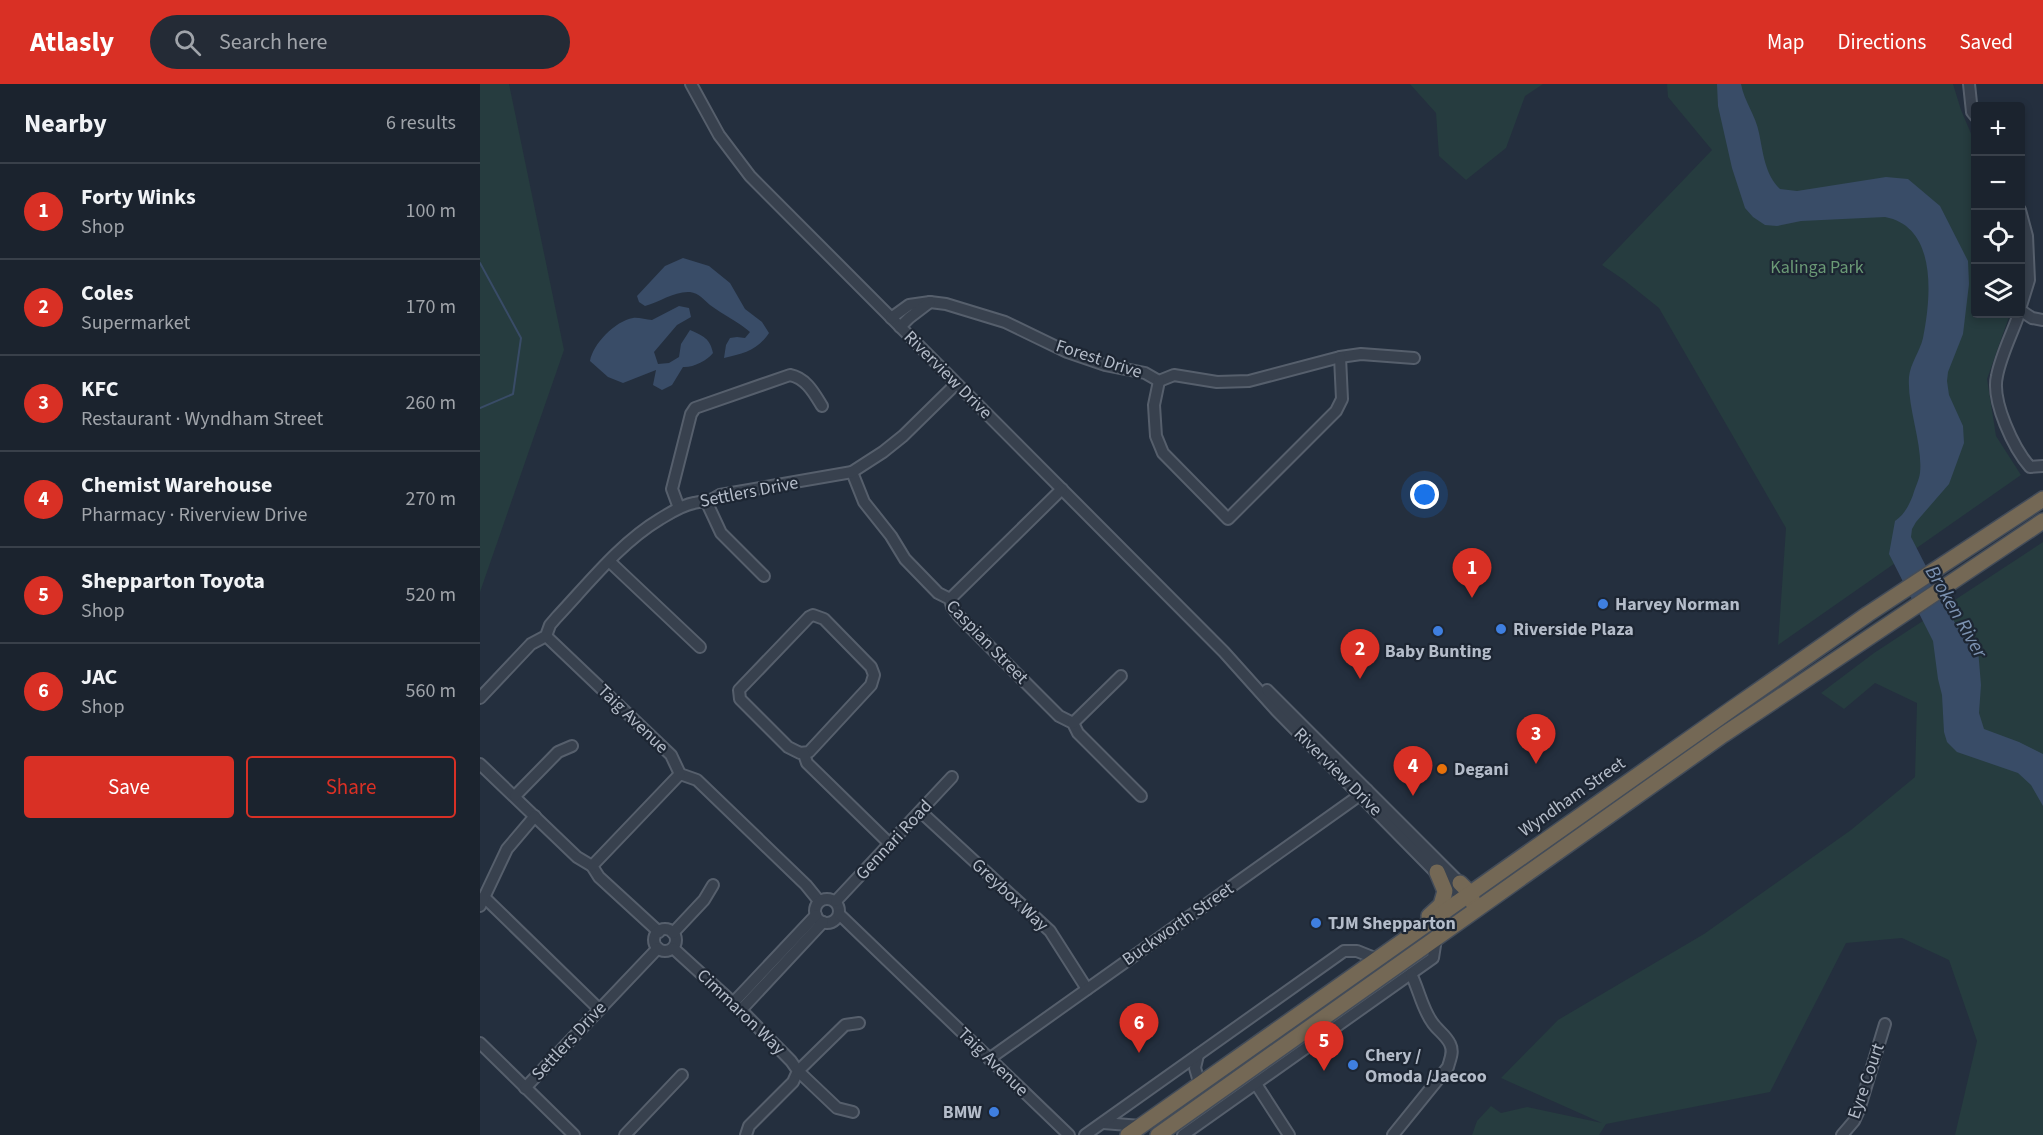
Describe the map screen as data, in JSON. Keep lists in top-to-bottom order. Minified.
{"streets":{"highway":["Wyndham Street"],"street":["Forest Drive","Riverview Drive","Settlers Drive","Caspian Street","Taig Avenue","Gennari Road","Greybox Way","Buckworth Street","Cimmaron Way","Eyre Court"]},"crossings":[["Forest Drive","Riverview Drive"],["Riverview Drive","Settlers Drive"],["Riverview Drive","Wyndham Street"],["Riverview Drive","Buckworth Street"],["Settlers Drive","Caspian Street"],["Settlers Drive","Taig Avenue"],["Settlers Drive","Cimmaron Way"],["Taig Avenue","Gennari Road"],["Taig Avenue","Buckworth Street"],["Gennari Road","Greybox Way"],["Greybox Way","Buckworth Street"]],"water":["Broken River"],"parks":["Kalinga Park"],"places":["Harvey Norman","Riverside Plaza","Baby Bunting","Degani","TJM Shepparton","Chery / Omoda /Jaecoo","BMW"],"page":{"header":"Atlasly","search":"Search here","nav":["Map","Directions","Saved"],"heading":["Nearby","6 results"],"map_buttons":["+","−"],"list":[{"mark":"1","name":"Forty Winks","note":"Shop","value":"100 m"},{"mark":"2","name":"Coles","note":"Supermarket","value":"170 m"},{"mark":"3","name":"KFC","note":"Restaurant · Wyndham Street","value":"260 m"},{"mark":"4","name":"Chemist Warehouse","note":"Pharmacy · Riverview Drive","value":"270 m"},{"mark":"5","name":"Shepparton Toyota","note":"Shop","value":"520 m"},{"mark":"6","name":"JAC","note":"Shop","value":"560 m"}],"pins":["1","2","3","4","6","5"],"buttons":["Save","Share"]}}
